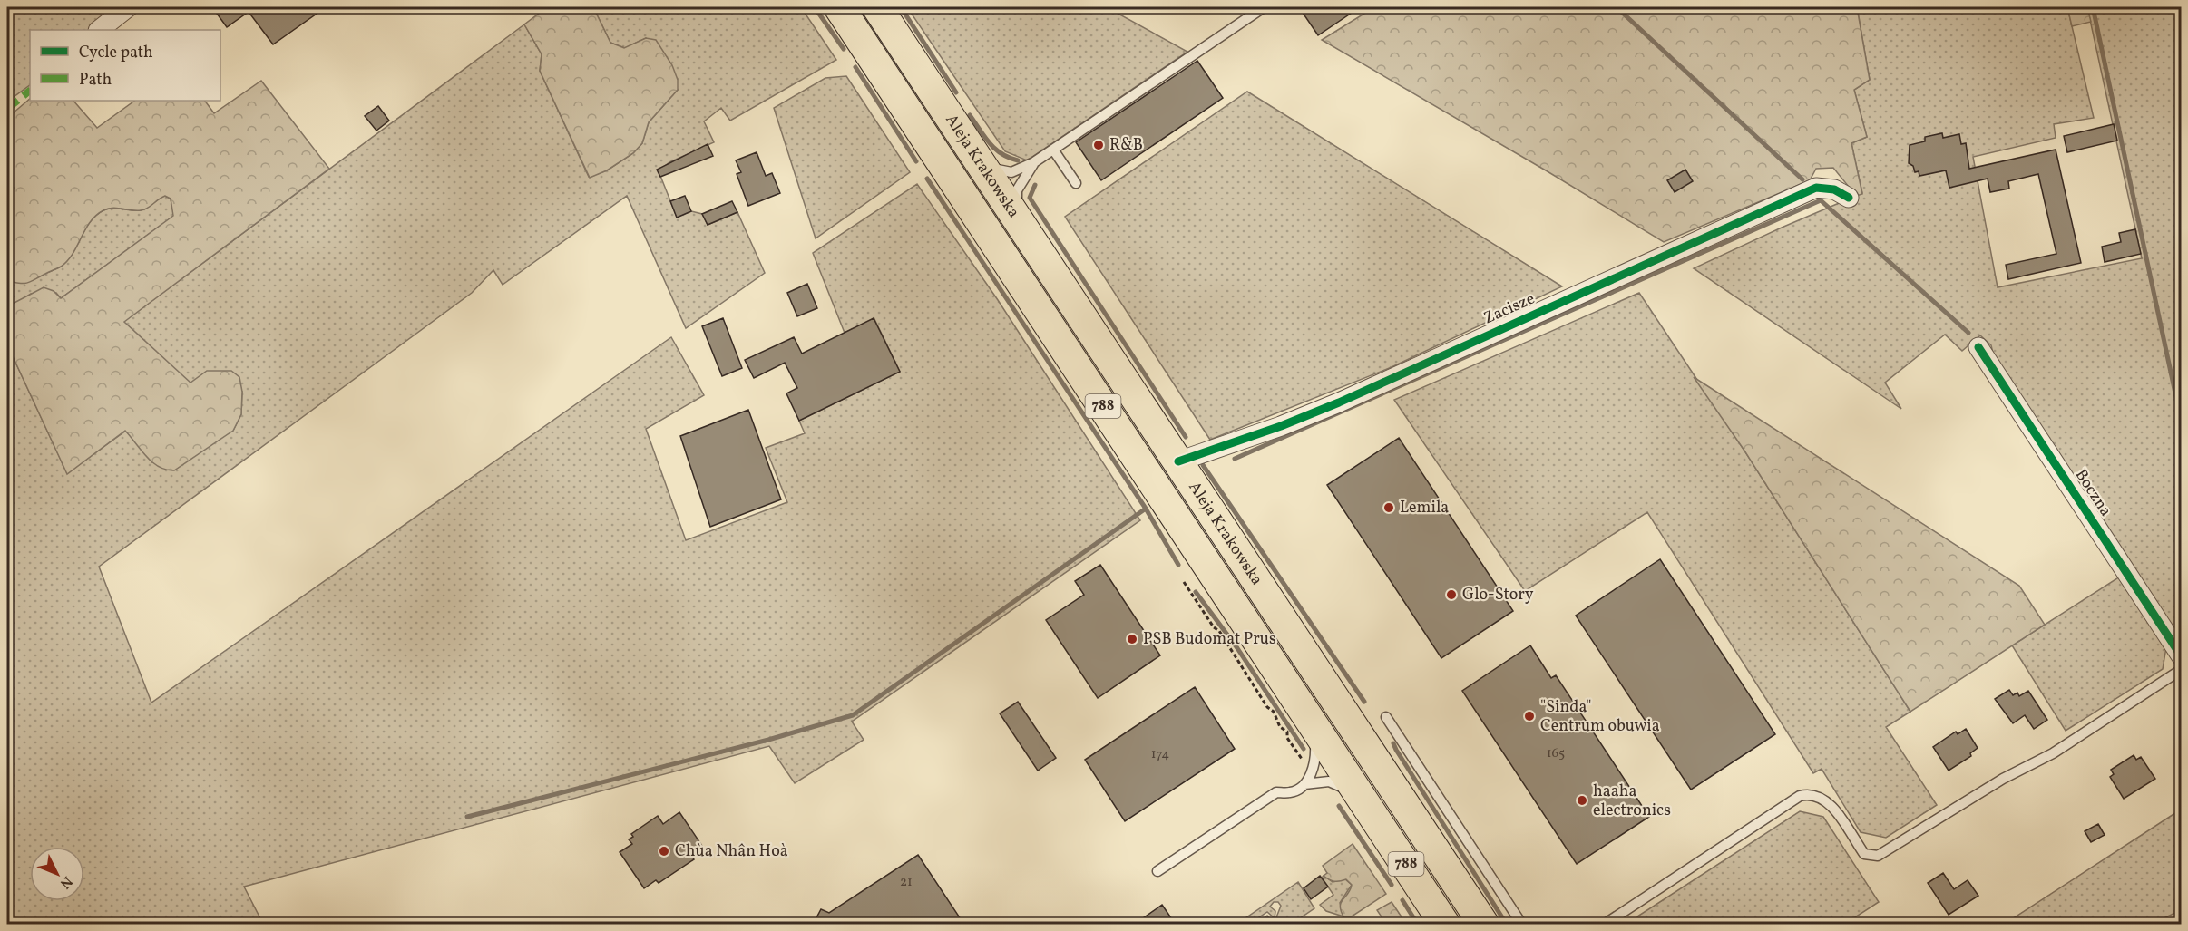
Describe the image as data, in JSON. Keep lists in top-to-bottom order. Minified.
{"streets":{"main road":["Aleja Krakowska","788"],"street":["Zacisze","Boczna"]},"crossings":[["Aleja Krakowska","Zacisze"]],"places":["R&B","Lemila","Glo-Story","PSB Budomat Prus","\"Sinda\" Centrum obuwia","haaha electronics","Chùa Nhân Hoà"],"house_numbers":["165","174","21"],"legend":["Cycle path","Path"],"north":"bottom right"}
